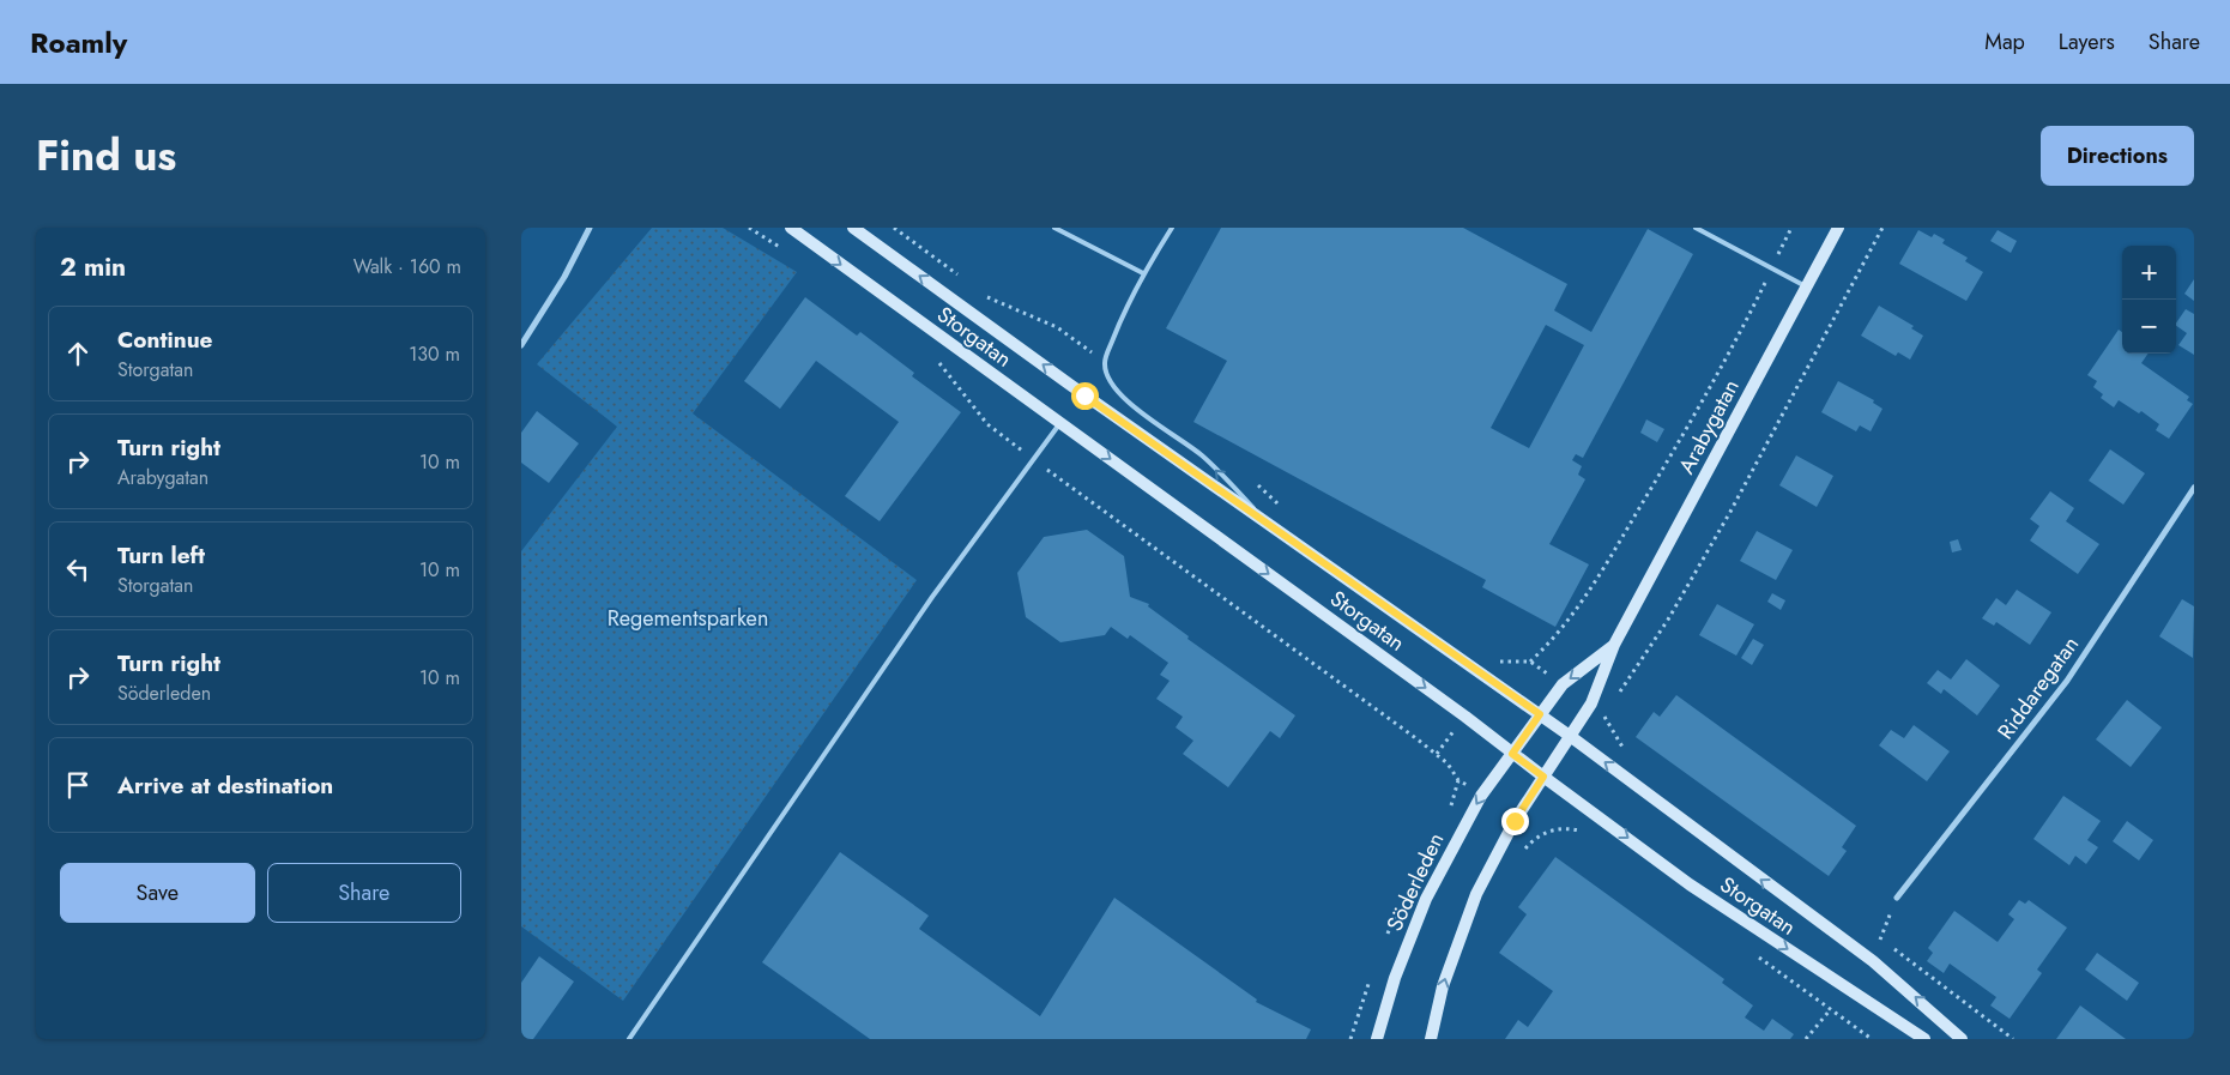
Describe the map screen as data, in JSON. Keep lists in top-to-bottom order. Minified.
{"streets":{"main road":["Storgatan","Arabygatan","Söderleden"],"street":["Riddaregatan"]},"crossings":[["Storgatan","Arabygatan"],["Storgatan","Söderleden"],["Arabygatan","Söderleden"]],"parks":["Regementsparken"],"page":{"header":"Roamly","nav":["Map","Layers","Share"],"title":"Find us","buttons":["Directions",["Save","Share"]],"heading":["2 min","Walk · 160 m"],"map_buttons":["+","−"],"list":[["Continue","Storgatan","130 m"],["Turn right","Arabygatan","10 m"],["Turn left","Storgatan","10 m"],["Turn right","Söderleden","10 m"],"Arrive at destination"]}}
